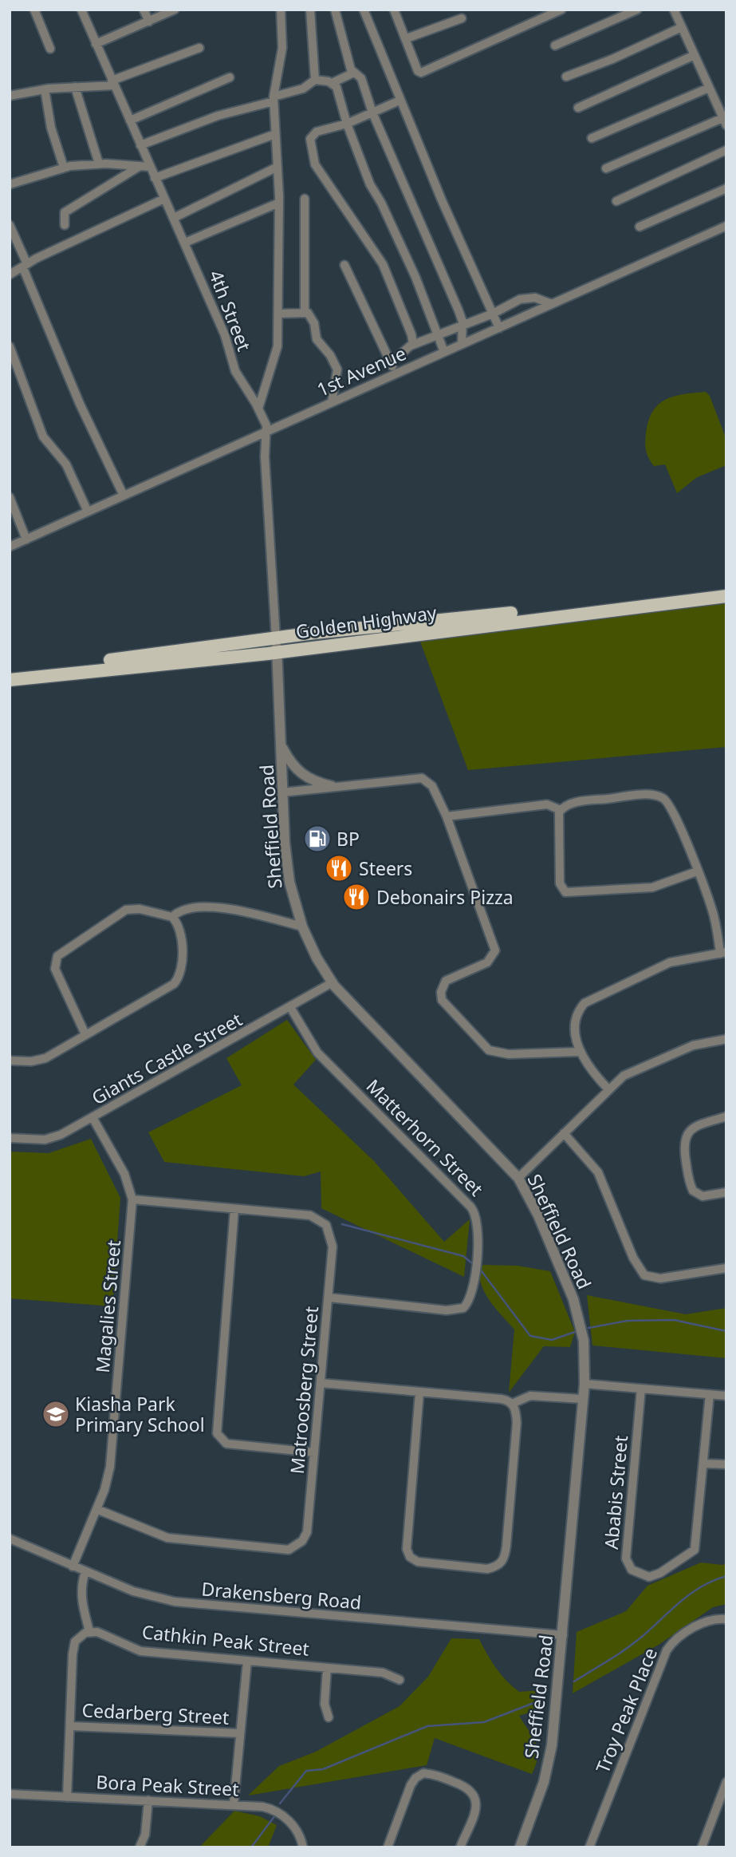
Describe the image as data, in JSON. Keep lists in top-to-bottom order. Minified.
{"streets":{"main road":["Golden Highway"],"street":["4th Street","1st Avenue","Sheffield Road","Giants Castle Street","Matterhorn Street","Magalies Street","Matroosberg Street","Ababis Street","Drakensberg Road","Cathkin Peak Street","Troy Peak Place","Cedarberg Street","Bora Peak Street"]},"crossings":[["4th Street","1st Avenue"],["4th Street","Golden Highway"],["4th Street","Sheffield Road"],["Golden Highway","Sheffield Road"],["Sheffield Road","Giants Castle Street"],["Sheffield Road","Drakensberg Road"],["Giants Castle Street","Matterhorn Street"],["Giants Castle Street","Magalies Street"],["Matterhorn Street","Matroosberg Street"],["Magalies Street","Matroosberg Street"],["Magalies Street","Drakensberg Road"]],"places":{"fuel station":["BP"],"restaurant":["Steers","Debonairs Pizza"],"school or university":["Kiasha Park Primary School"]}}
